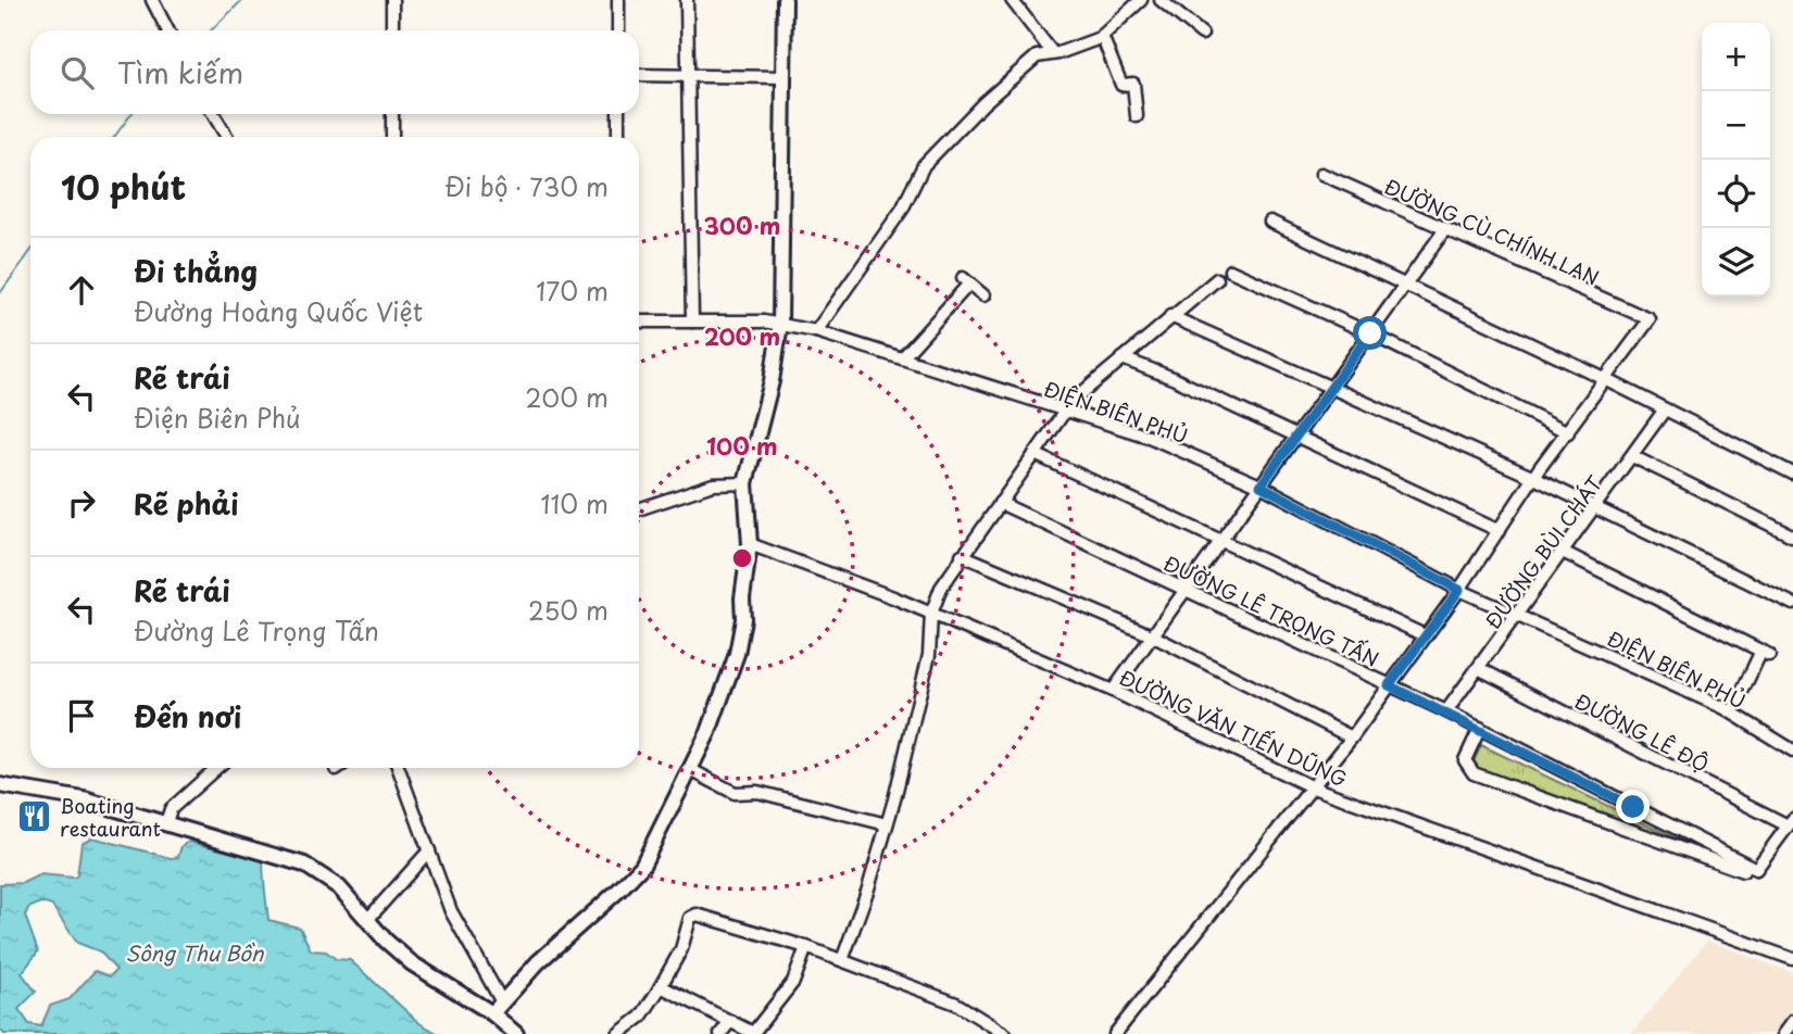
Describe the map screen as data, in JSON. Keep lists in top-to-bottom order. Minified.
{"streets":{"street":["ĐƯỜNG CÙ CHÍNH LAN","ĐIỆN BIÊN PHỦ","ĐƯỜNG BÙI CHÁT","ĐƯỜNG LÊ TRỌNG TẤN","ĐƯỜNG VĂN TIẾN DŨNG","ĐƯỜNG LÊ ĐỘ"]},"crossings":[["ĐIỆN BIÊN PHỦ","ĐƯỜNG BÙI CHÁT"],["ĐƯỜNG BÙI CHÁT","ĐƯỜNG LÊ TRỌNG TẤN"],["ĐƯỜNG BÙI CHÁT","ĐƯỜNG LÊ ĐỘ"]],"water":["Sông Thu Bồn"],"places":{"restaurant":["Boating restaurant"]},"page":{"map_buttons":["+","−"],"search":"Tìm kiếm","heading":["10 phút","Đi bộ · 730 m"],"list":[["Đi thẳng","Đường Hoàng Quốc Việt","170 m"],["Rẽ trái","Điện Biên Phủ","200 m"],["Rẽ phải","110 m"],["Rẽ trái","Đường Lê Trọng Tấn","250 m"],"Đến nơi"]},"rings":["300 m","200 m","100 m"]}
